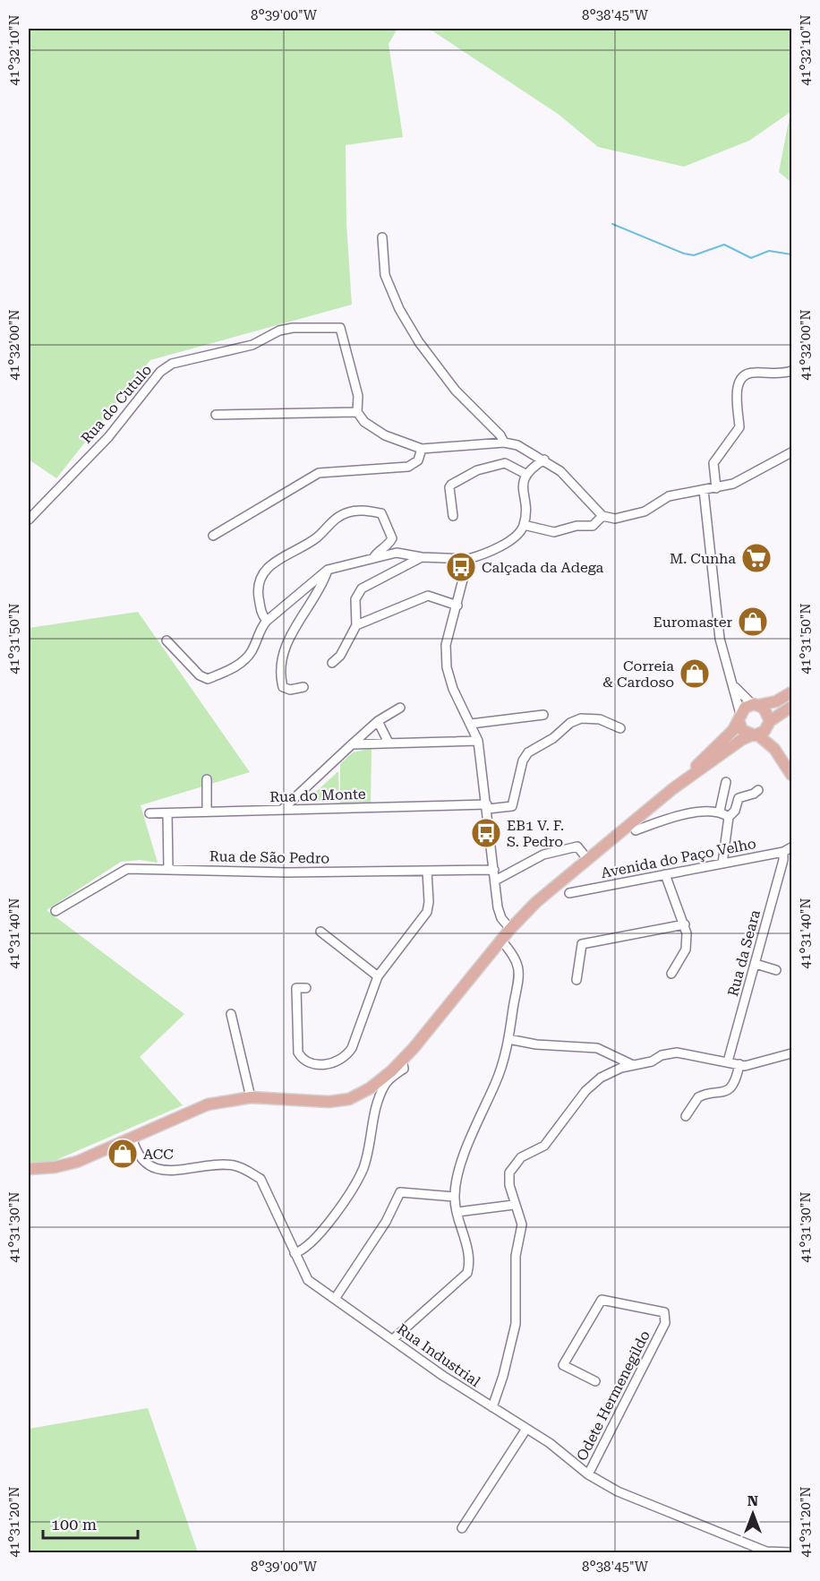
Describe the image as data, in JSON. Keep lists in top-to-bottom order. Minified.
{"streets":{"street":["Rua do Cutulo","Rua do Monte","Rua de São Pedro","Avenida do Paço Velho","Rua da Seara","Rua Industrial","Odete Hermenegildo"]},"crossings":[["Avenida do Paço Velho","Rua da Seara"],["Rua Industrial","Odete Hermenegildo"]],"places":{"supermarket":["M. Cunha"],"bus stop":["Calçada da Adega","EB1 V. F. S. Pedro"],"shop":["Euromaster","Correia & Cardoso","ACC"]},"scale_bar":"100 m","north":"top","coordinates":["8°39'00\"W","8°38'45\"W","41°32'10\"N","41°32'00\"N","41°31'50\"N","41°31'40\"N","41°31'30\"N","41°31'20\"N"]}
